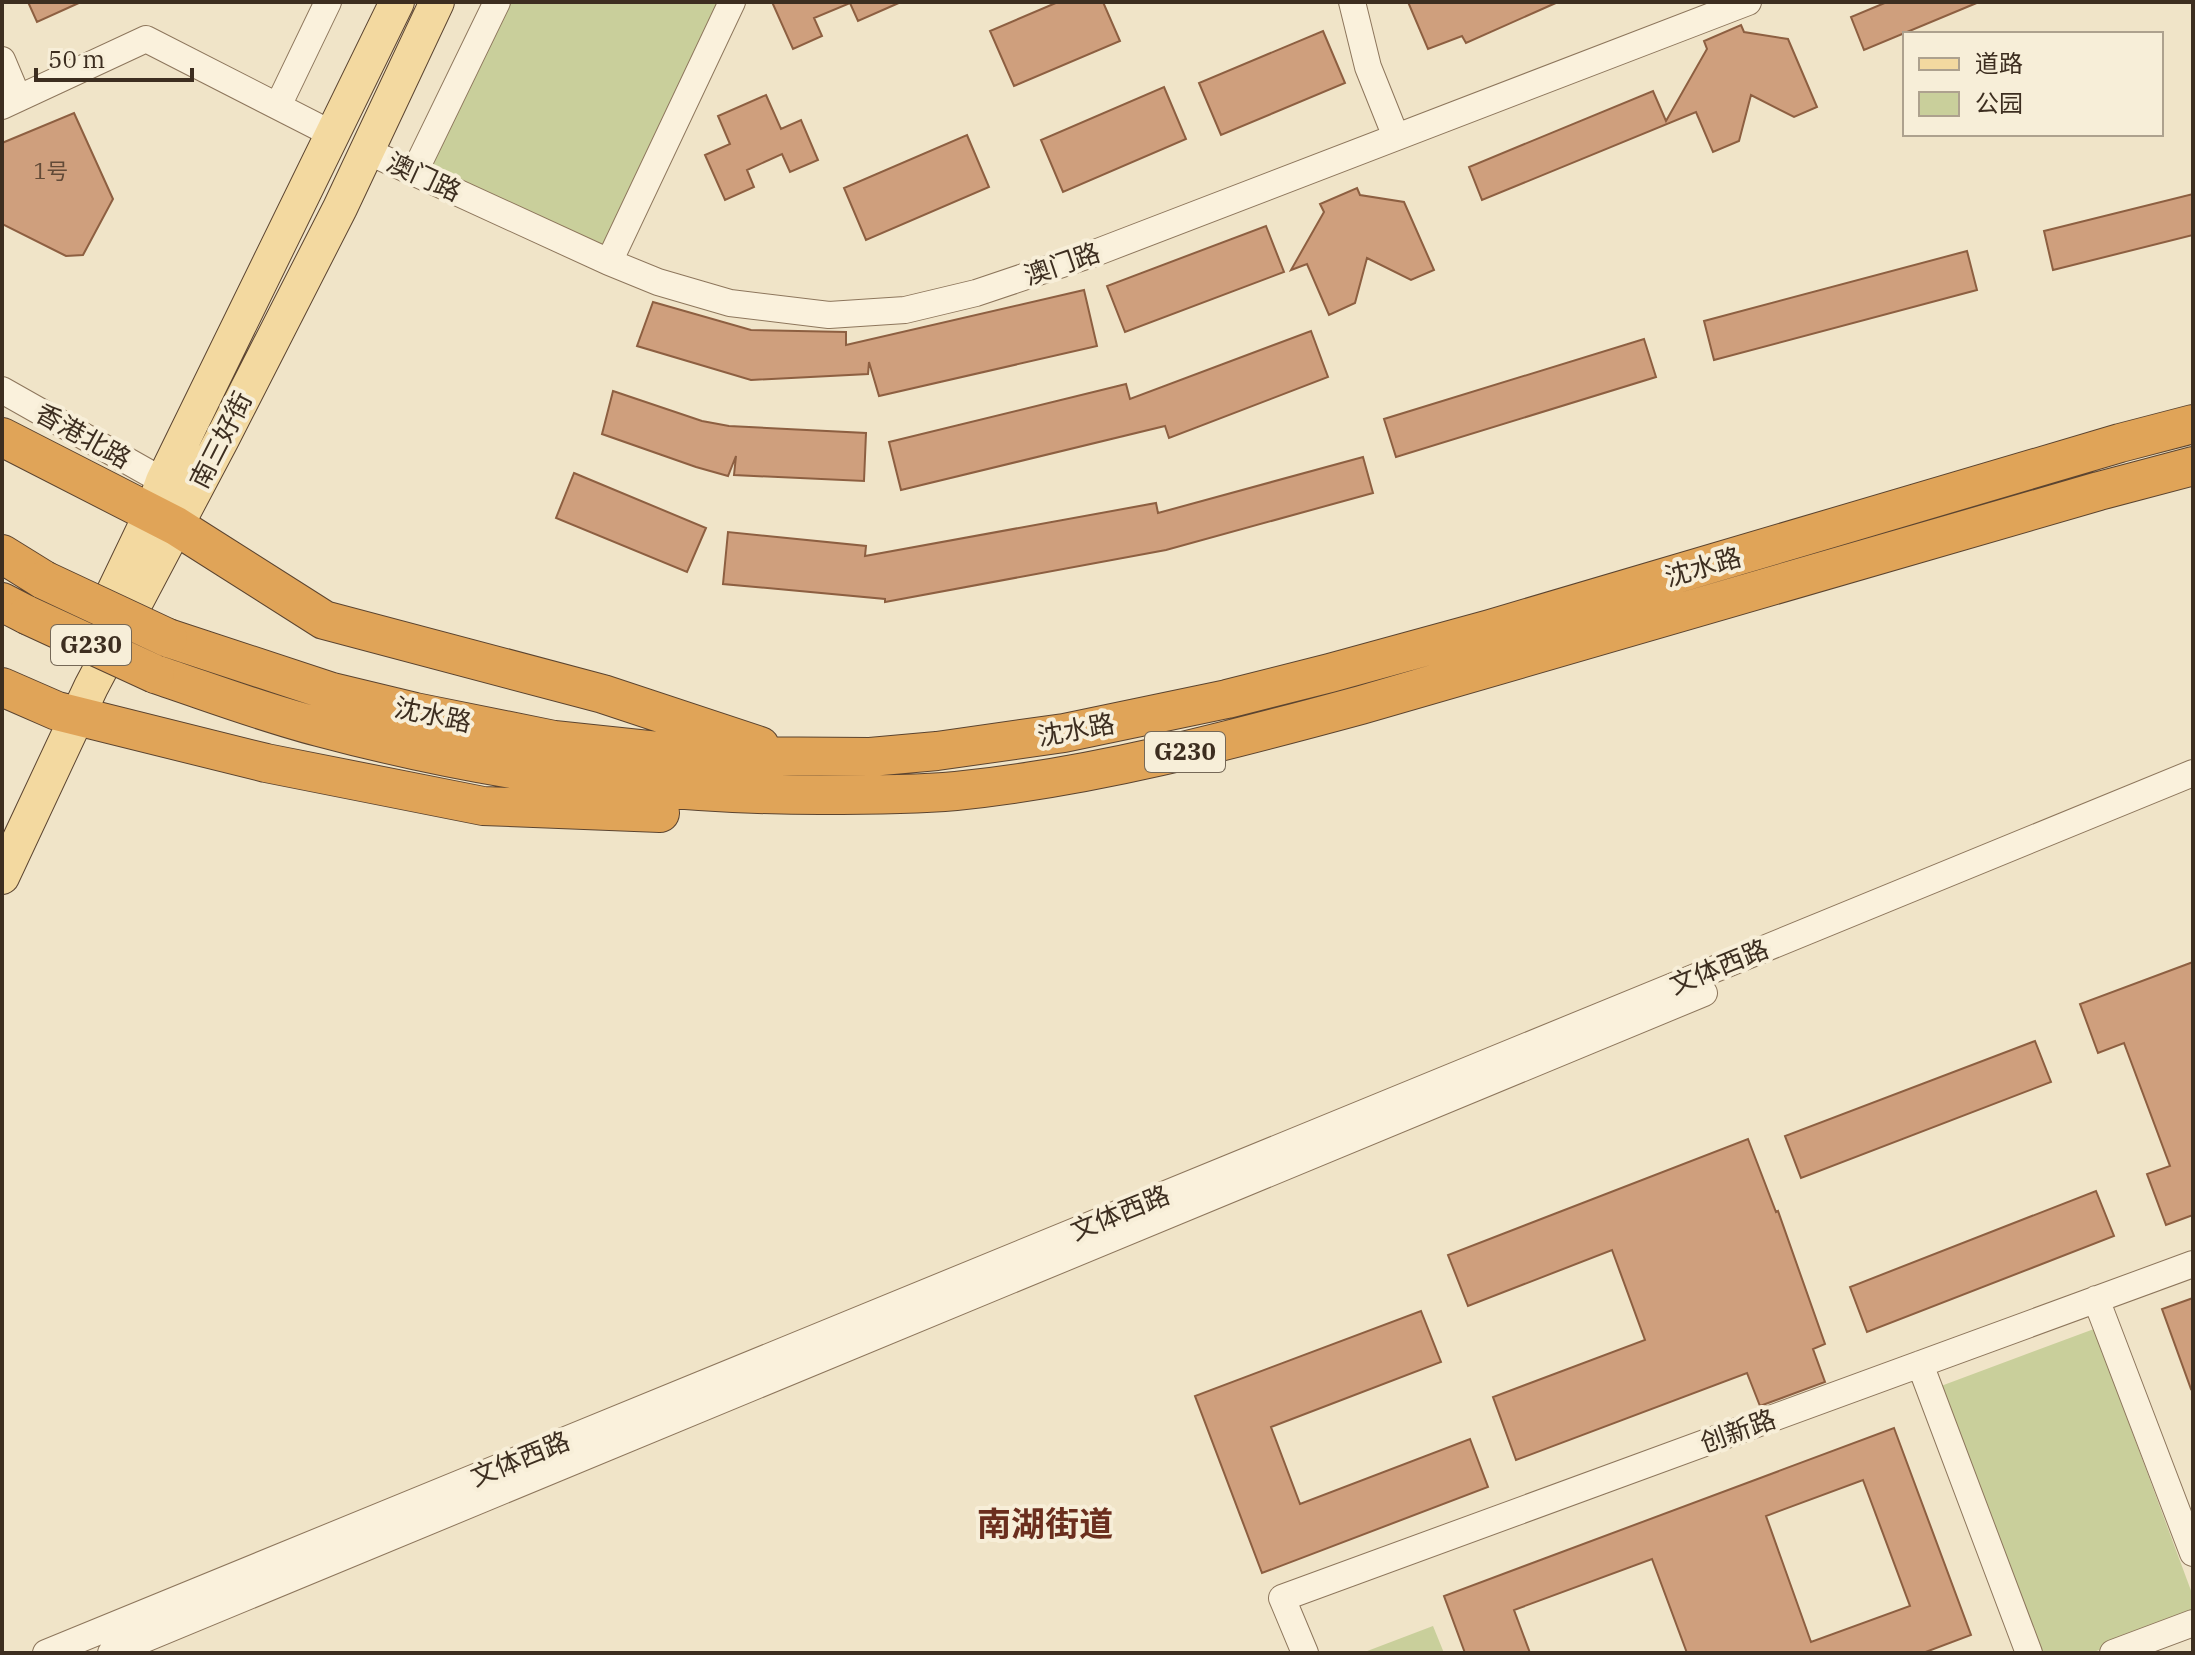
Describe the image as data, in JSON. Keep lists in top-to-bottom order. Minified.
{"streets":{"highway":["沈水路","G230"],"main road":["南三好街"],"street":["澳门路","香港北路","文体西路","创新路"]},"crossings":[["澳门路","南三好街"],["香港北路","南三好街"]],"districts":["南湖街道"],"house_numbers":["1号"],"legend":["道路","公园"],"scale_bar":"50 m"}
